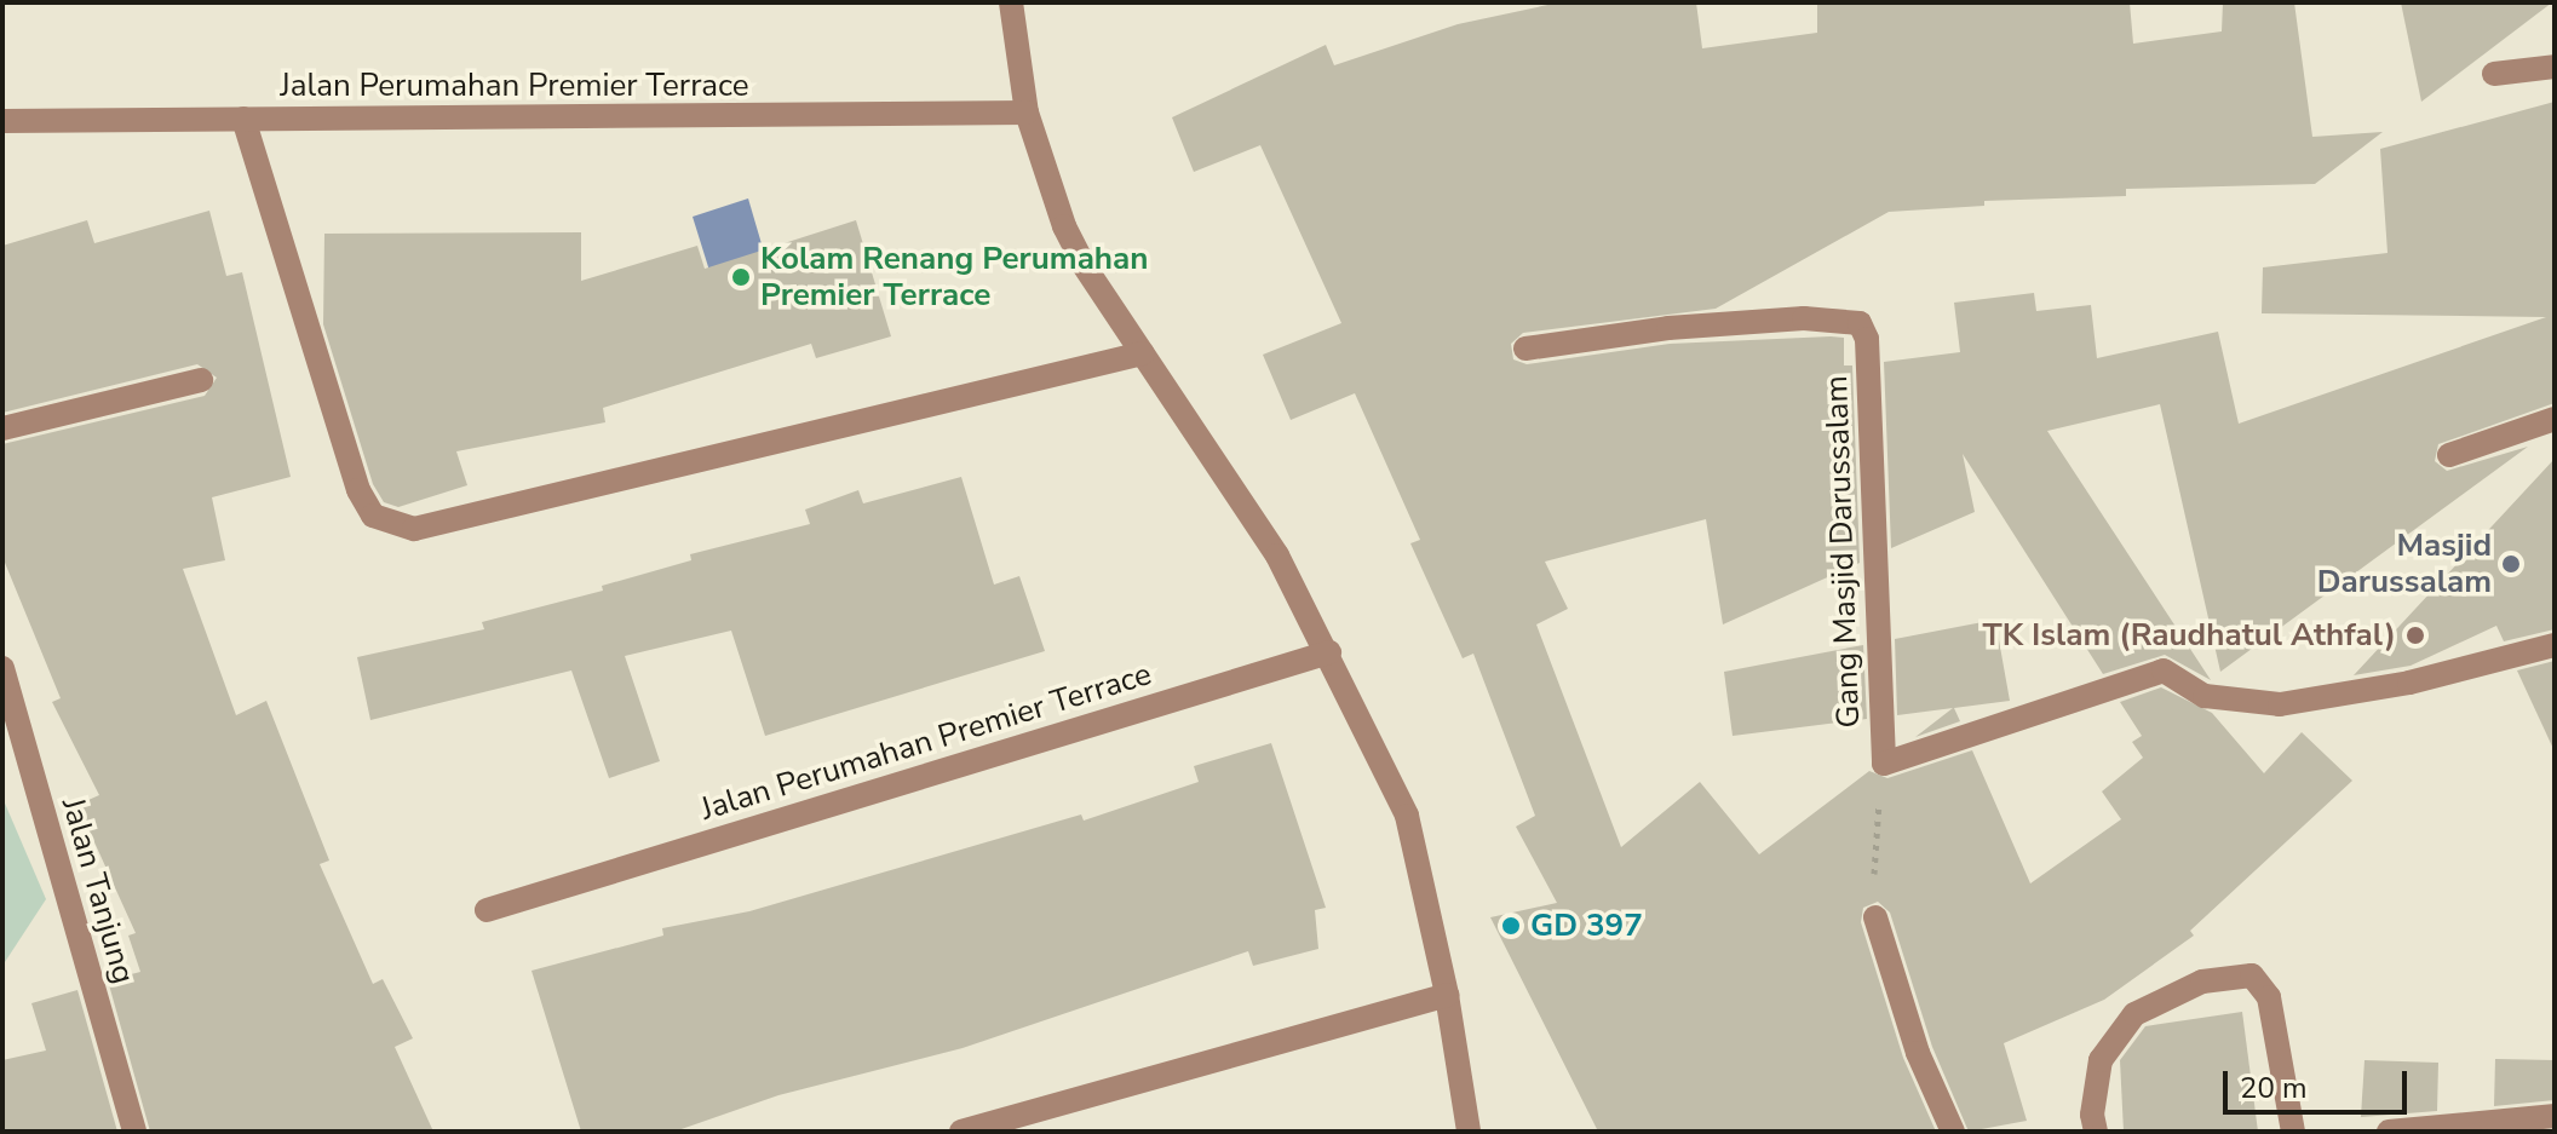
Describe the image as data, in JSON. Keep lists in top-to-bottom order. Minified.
{"streets":{"street":["Jalan Perumahan Premier Terrace","Gang Masjid Darussalam","Jalan Tanjung"]},"places":["Kolam Renang Perumahan Premier Terrace","Masjid Darussalam","TK Islam (Raudhatul Athfal)","GD 397"],"scale_bar":"20 m"}
